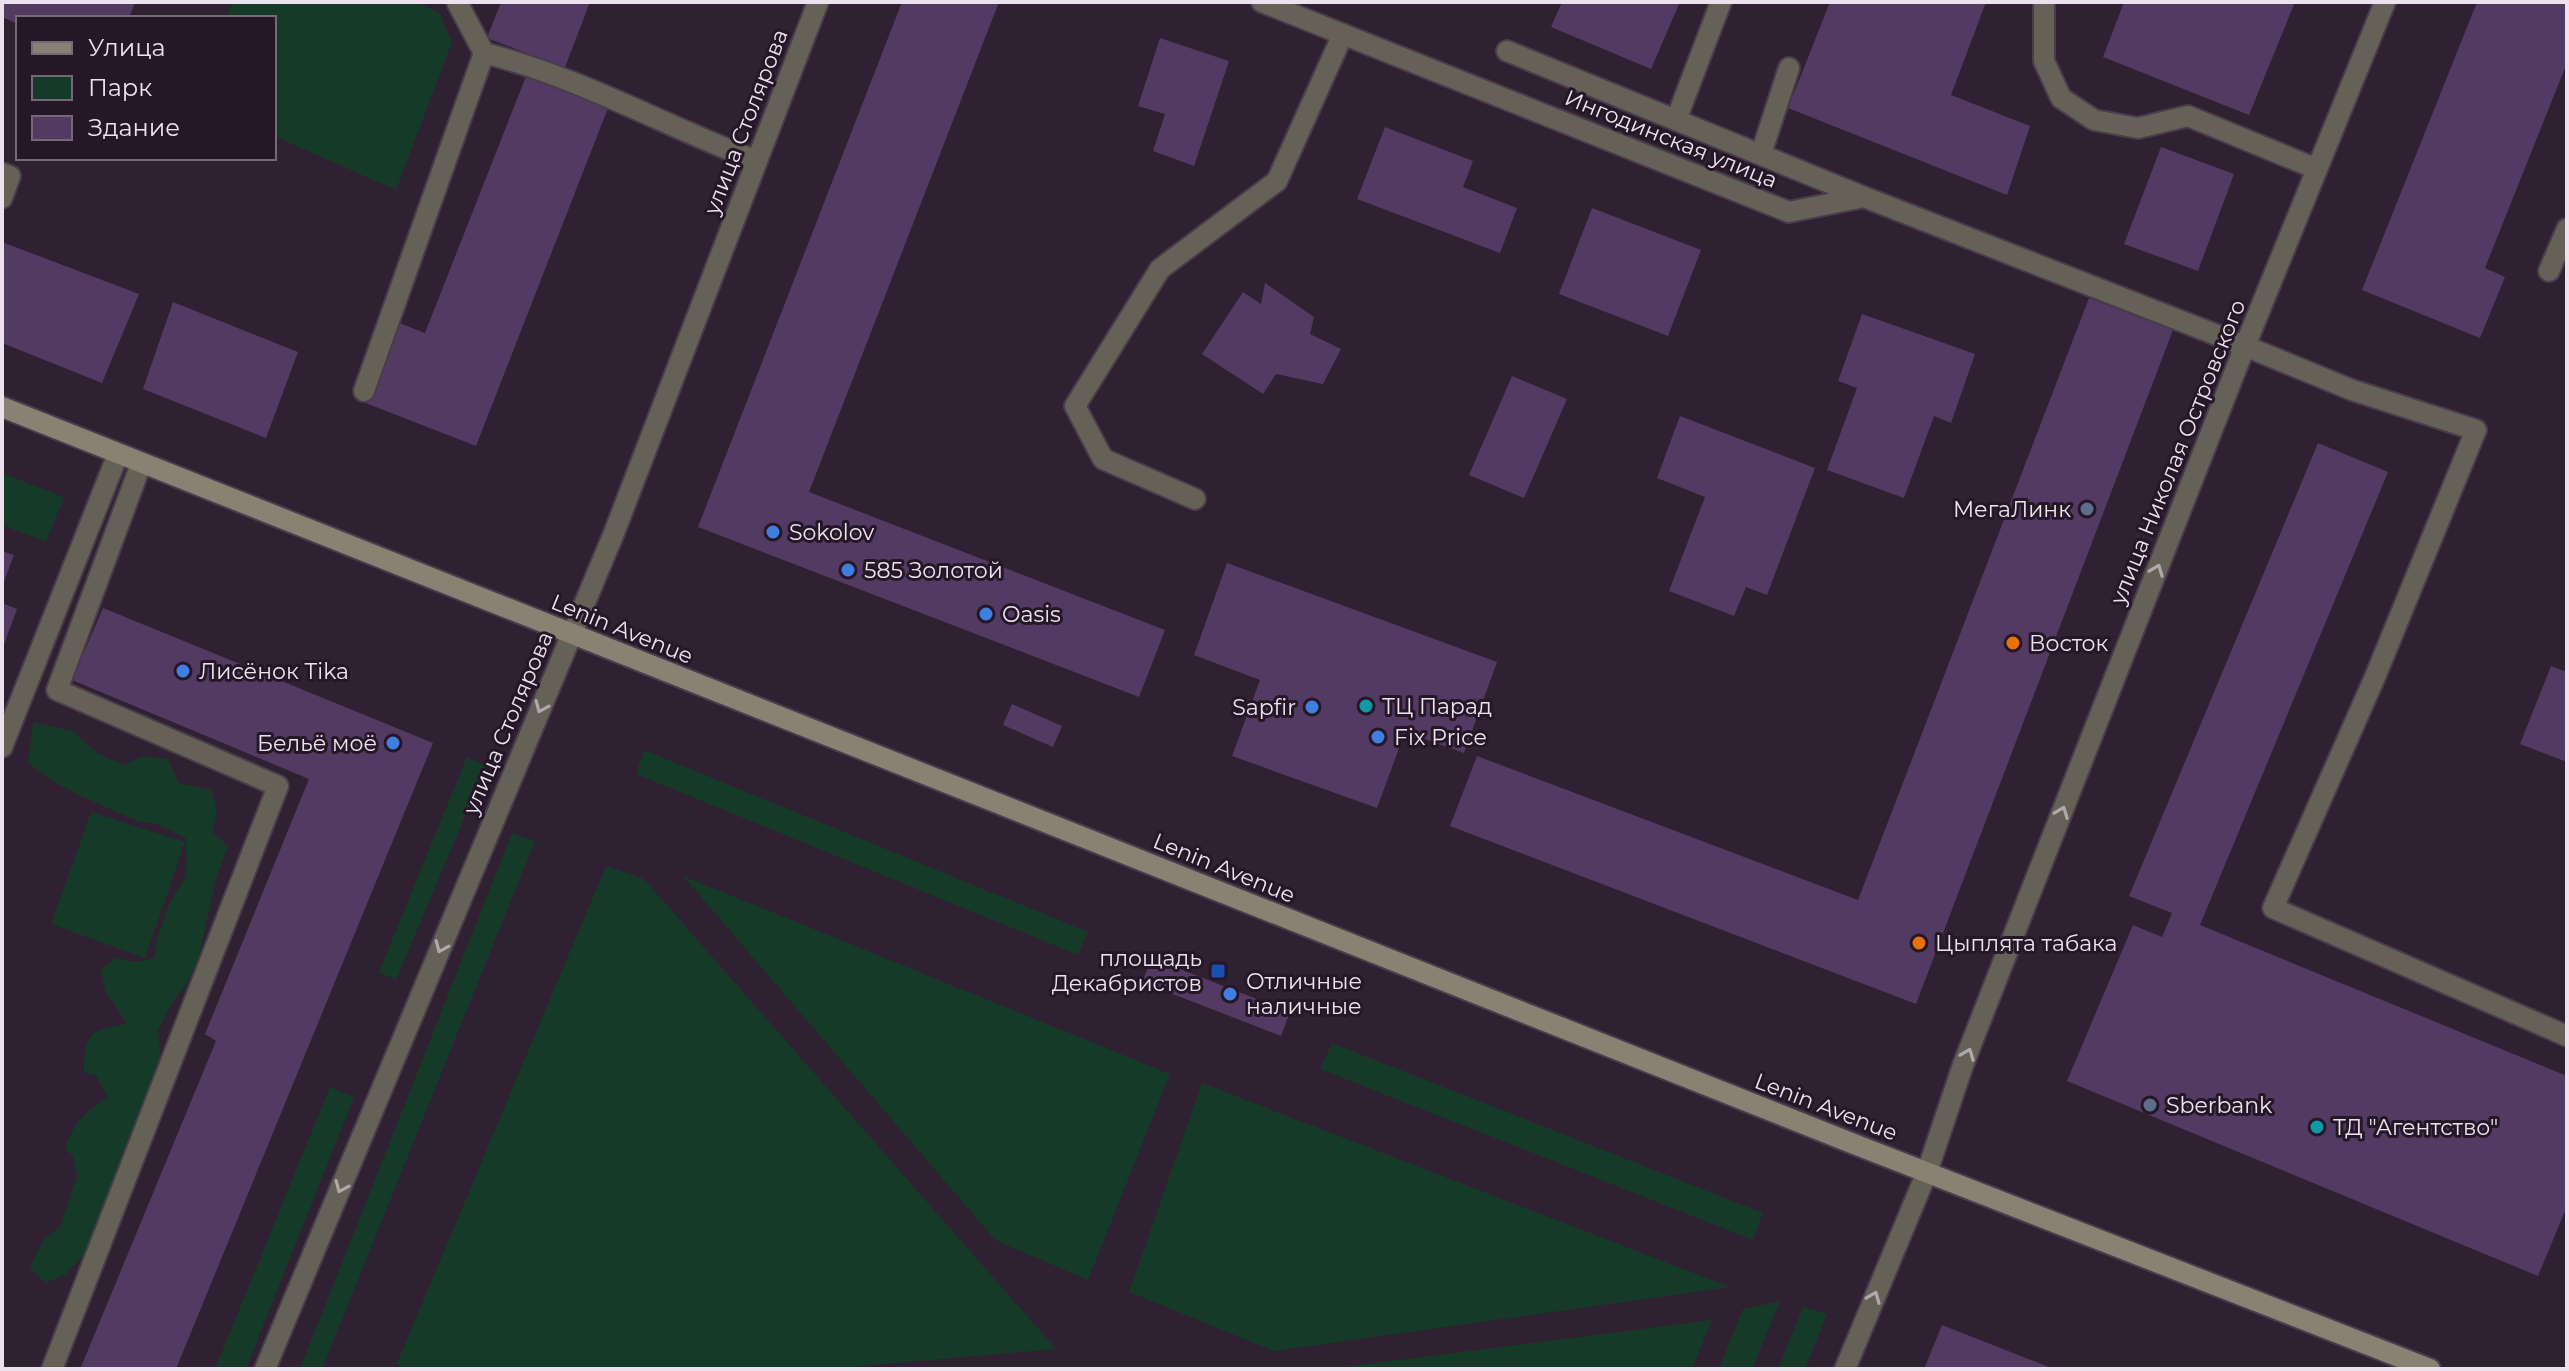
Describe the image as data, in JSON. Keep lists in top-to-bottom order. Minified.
{"streets":{"main road":["Lenin Avenue"],"street":["улица Столярова","Ингодинская улица","улица Николая Островского"]},"crossings":[["улица Столярова","Lenin Avenue"],["улица Николая Островского","Lenin Avenue"]],"one_way":["улица Столярова","улица Николая Островского"],"places":{"other":["МегаЛинк","Sokolov","585 Золотой","Oasis","Восток","Лисёнок Tika","ТЦ Парад","Sapfir","Fix Price","Бельё моё","Цыплята табака","Отличные наличные","Sberbank","ТД \"Агентство\""],"transit":["площадь Декабристов"]},"legend":["Улица","Парк","Здание"]}
